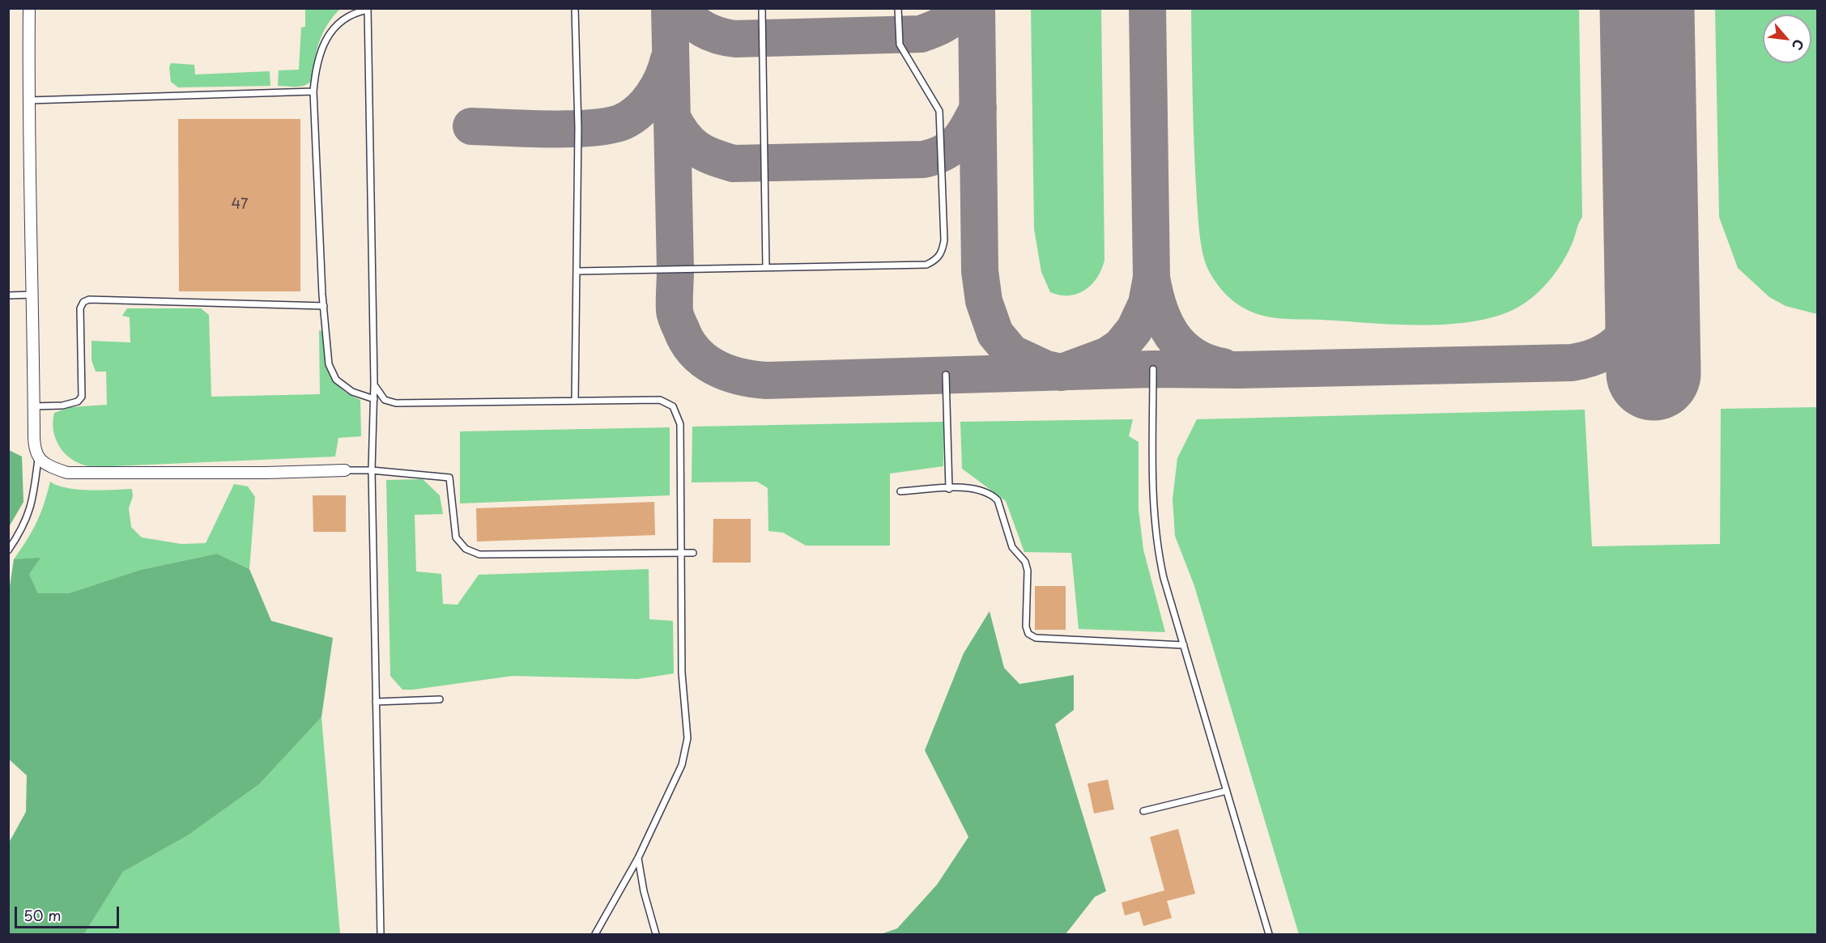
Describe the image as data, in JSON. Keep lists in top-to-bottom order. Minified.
{"house_numbers":["47"],"scale_bar":"50 m","north":"bottom right"}
